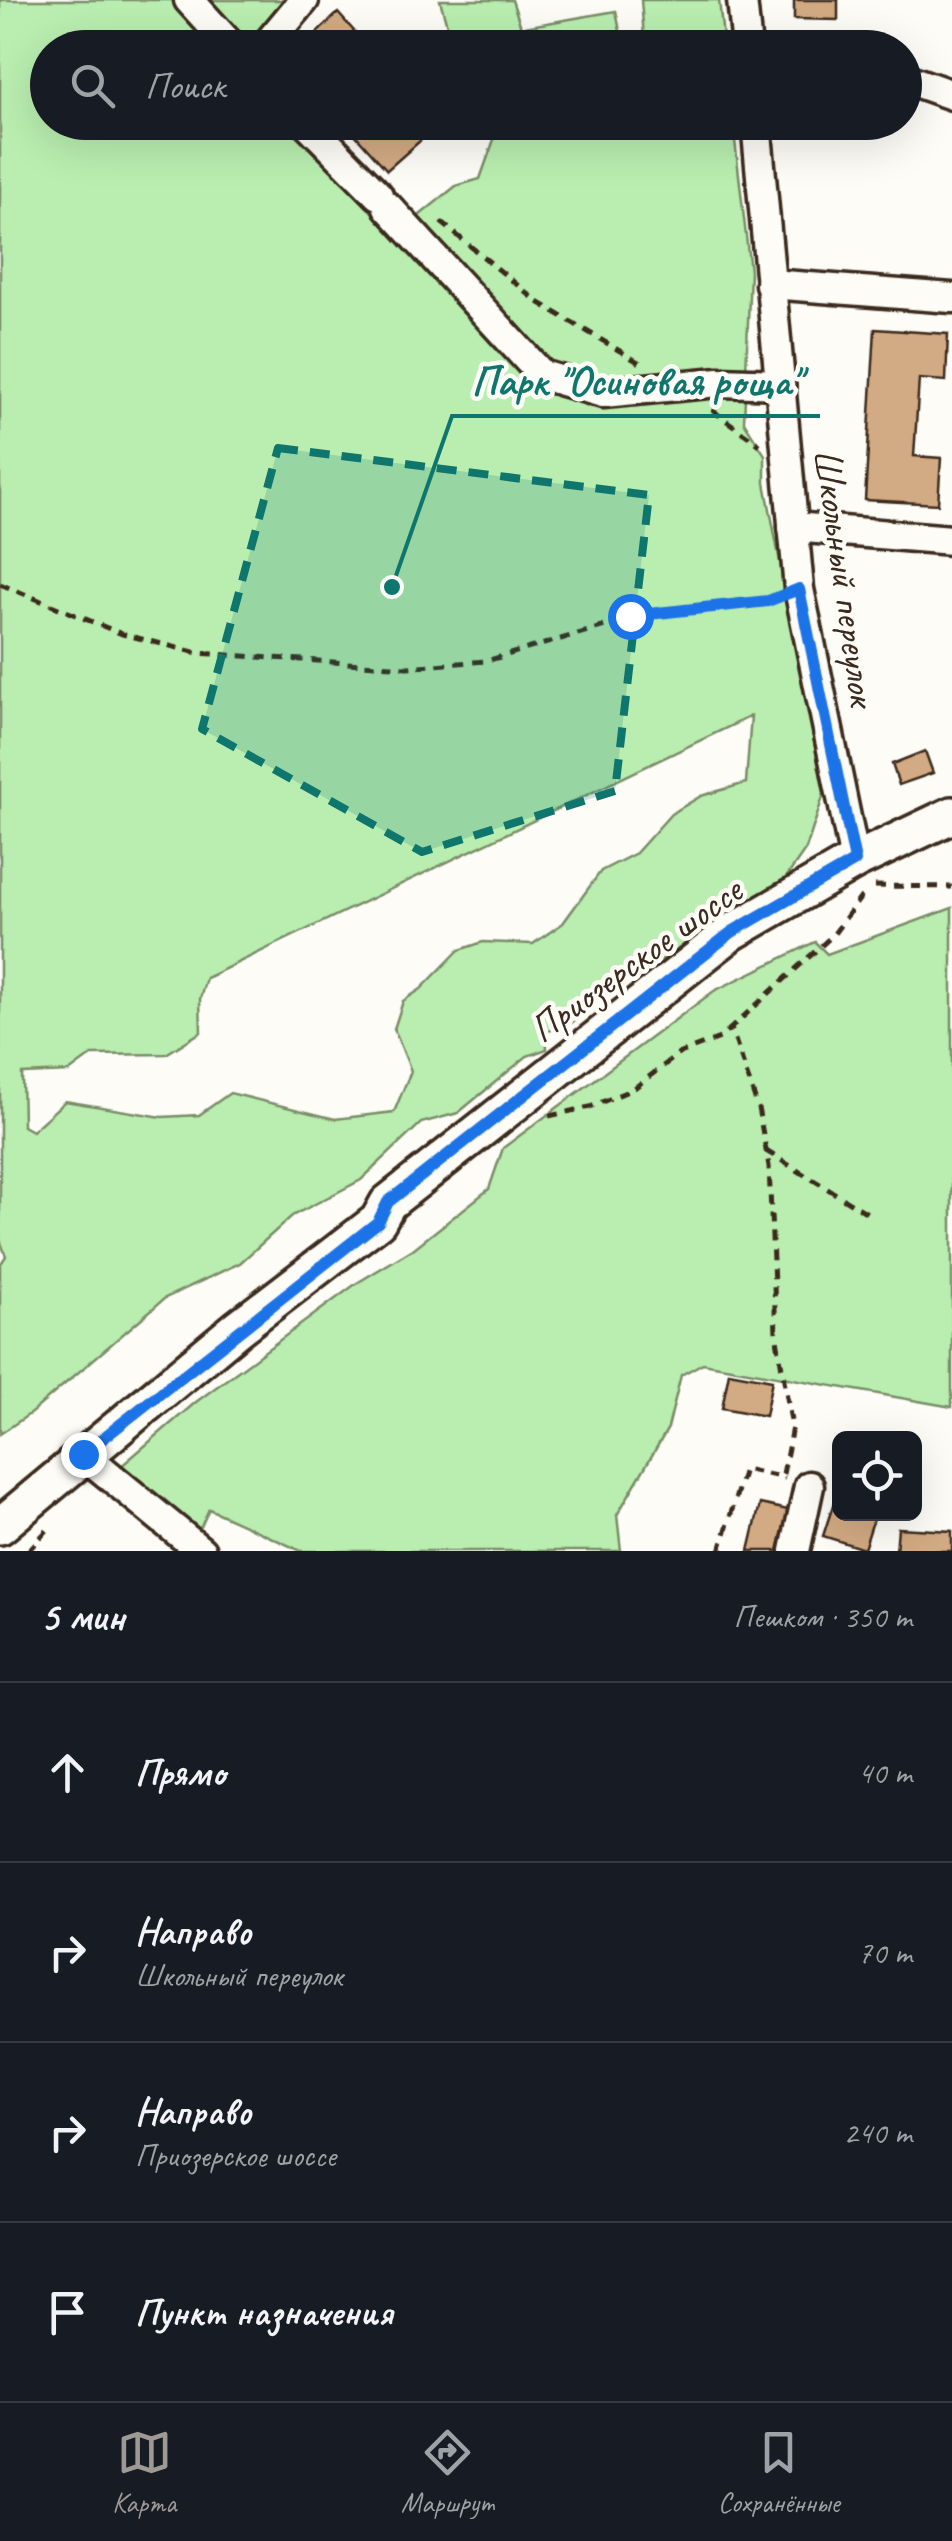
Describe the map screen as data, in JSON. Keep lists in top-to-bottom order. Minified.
{"streets":{"main road":["Приозерское шоссе"],"street":["Школьный переулок"]},"crossings":[["Школьный переулок","Приозерское шоссе"]],"places":["Парк \"Осиновая роща\""],"page":{"search":"Поиск","heading":["5 мин","Пешком · 350 m"],"list":[["Прямо","40 m"],["Направо","Школьный переулок","70 m"],["Направо","Приозерское шоссе","240 m"],"Пункт назначения"],"nav":["Карта","Маршрут","Сохранённые"]}}
